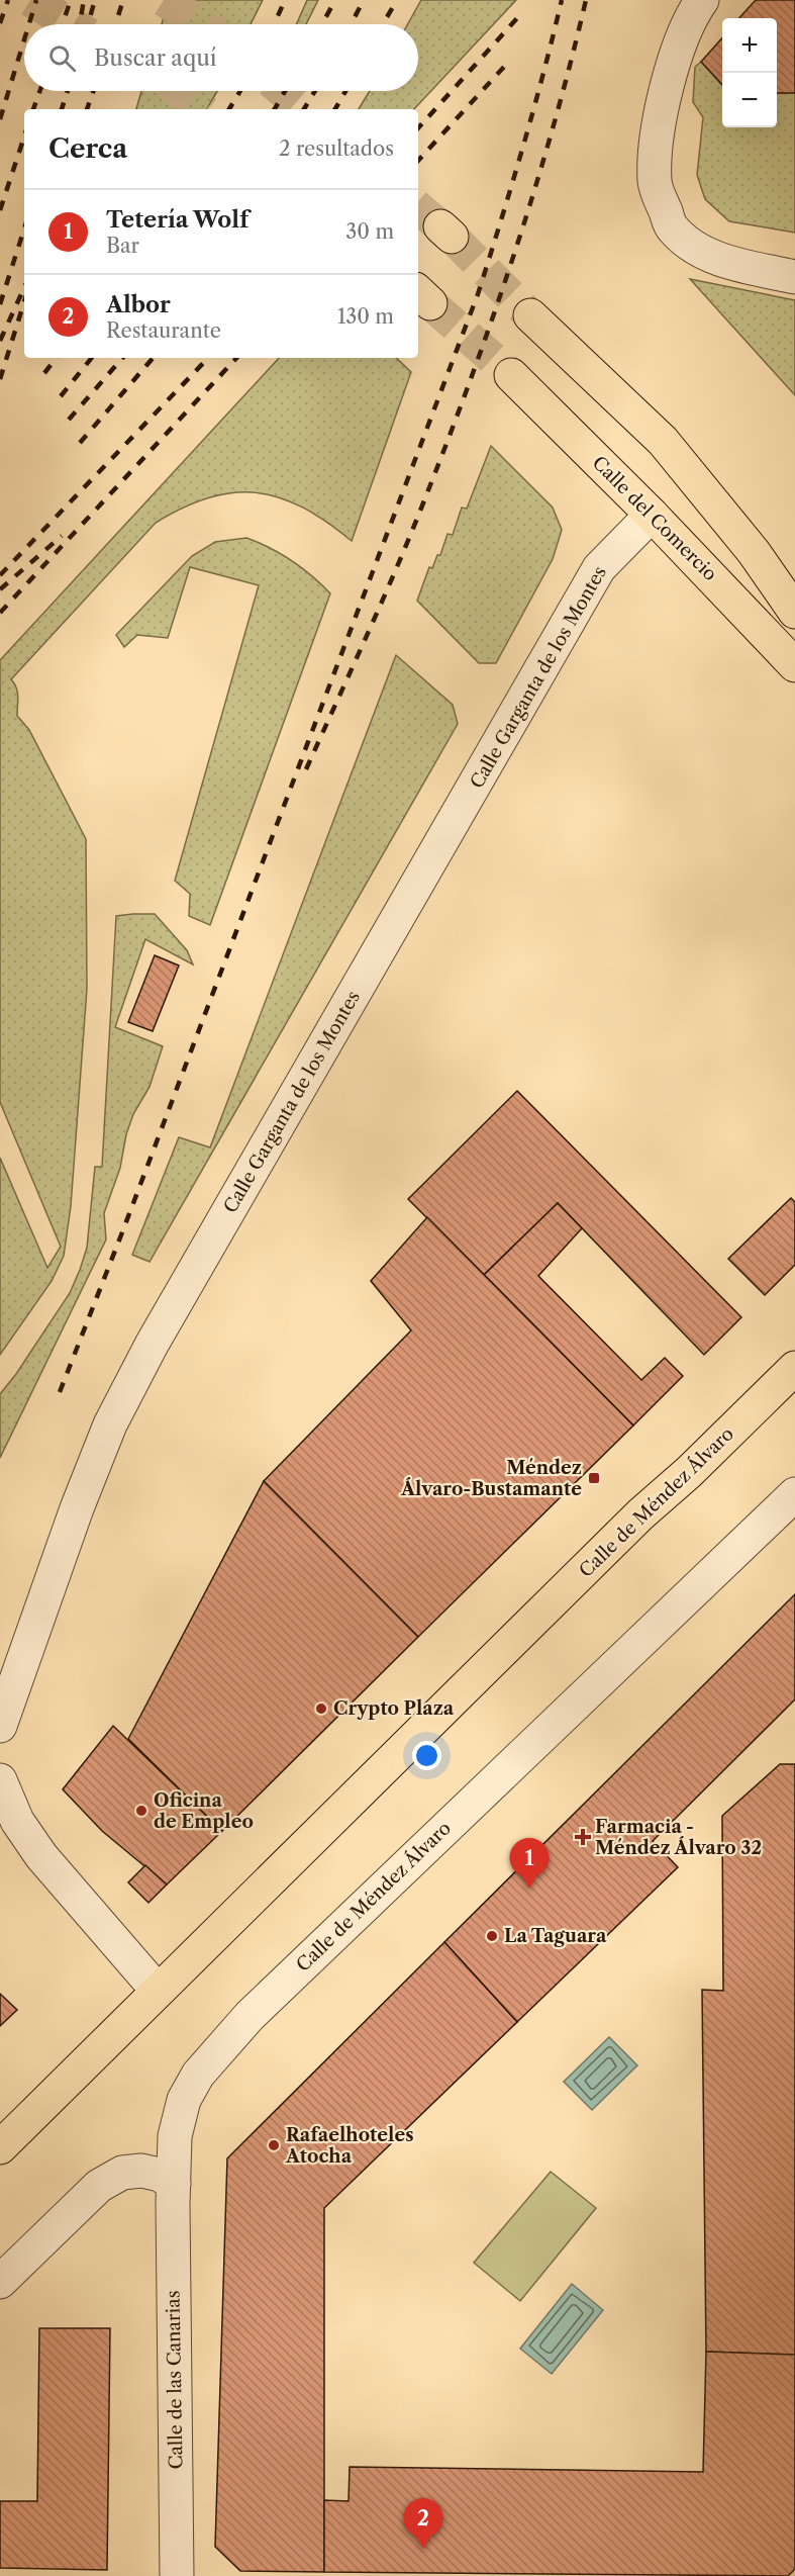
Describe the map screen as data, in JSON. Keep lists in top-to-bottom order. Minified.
{"streets":{"main road":["Calle del Comercio","Calle de Méndez Álvaro"],"street":["Calle Garganta de los Montes","Calle de las Canarias"]},"crossings":[["Calle del Comercio","Calle Garganta de los Montes"],["Calle de Méndez Álvaro","Calle de las Canarias"]],"places":{"transit":["Méndez Álvaro-Bustamante"],"other":["Crypto Plaza","Oficina de Empleo","La Taguara","Rafaelhoteles Atocha"],"health":["Farmacia - Méndez Álvaro 32"]},"page":{"map_buttons":["+","−"],"search":"Buscar aquí","heading":["Cerca","2 resultados"],"list":[{"mark":"1","name":"Tetería Wolf","note":"Bar","value":"30 m"},{"mark":"2","name":"Albor","note":"Restaurante","value":"130 m"}],"pins":["1","2"]}}
